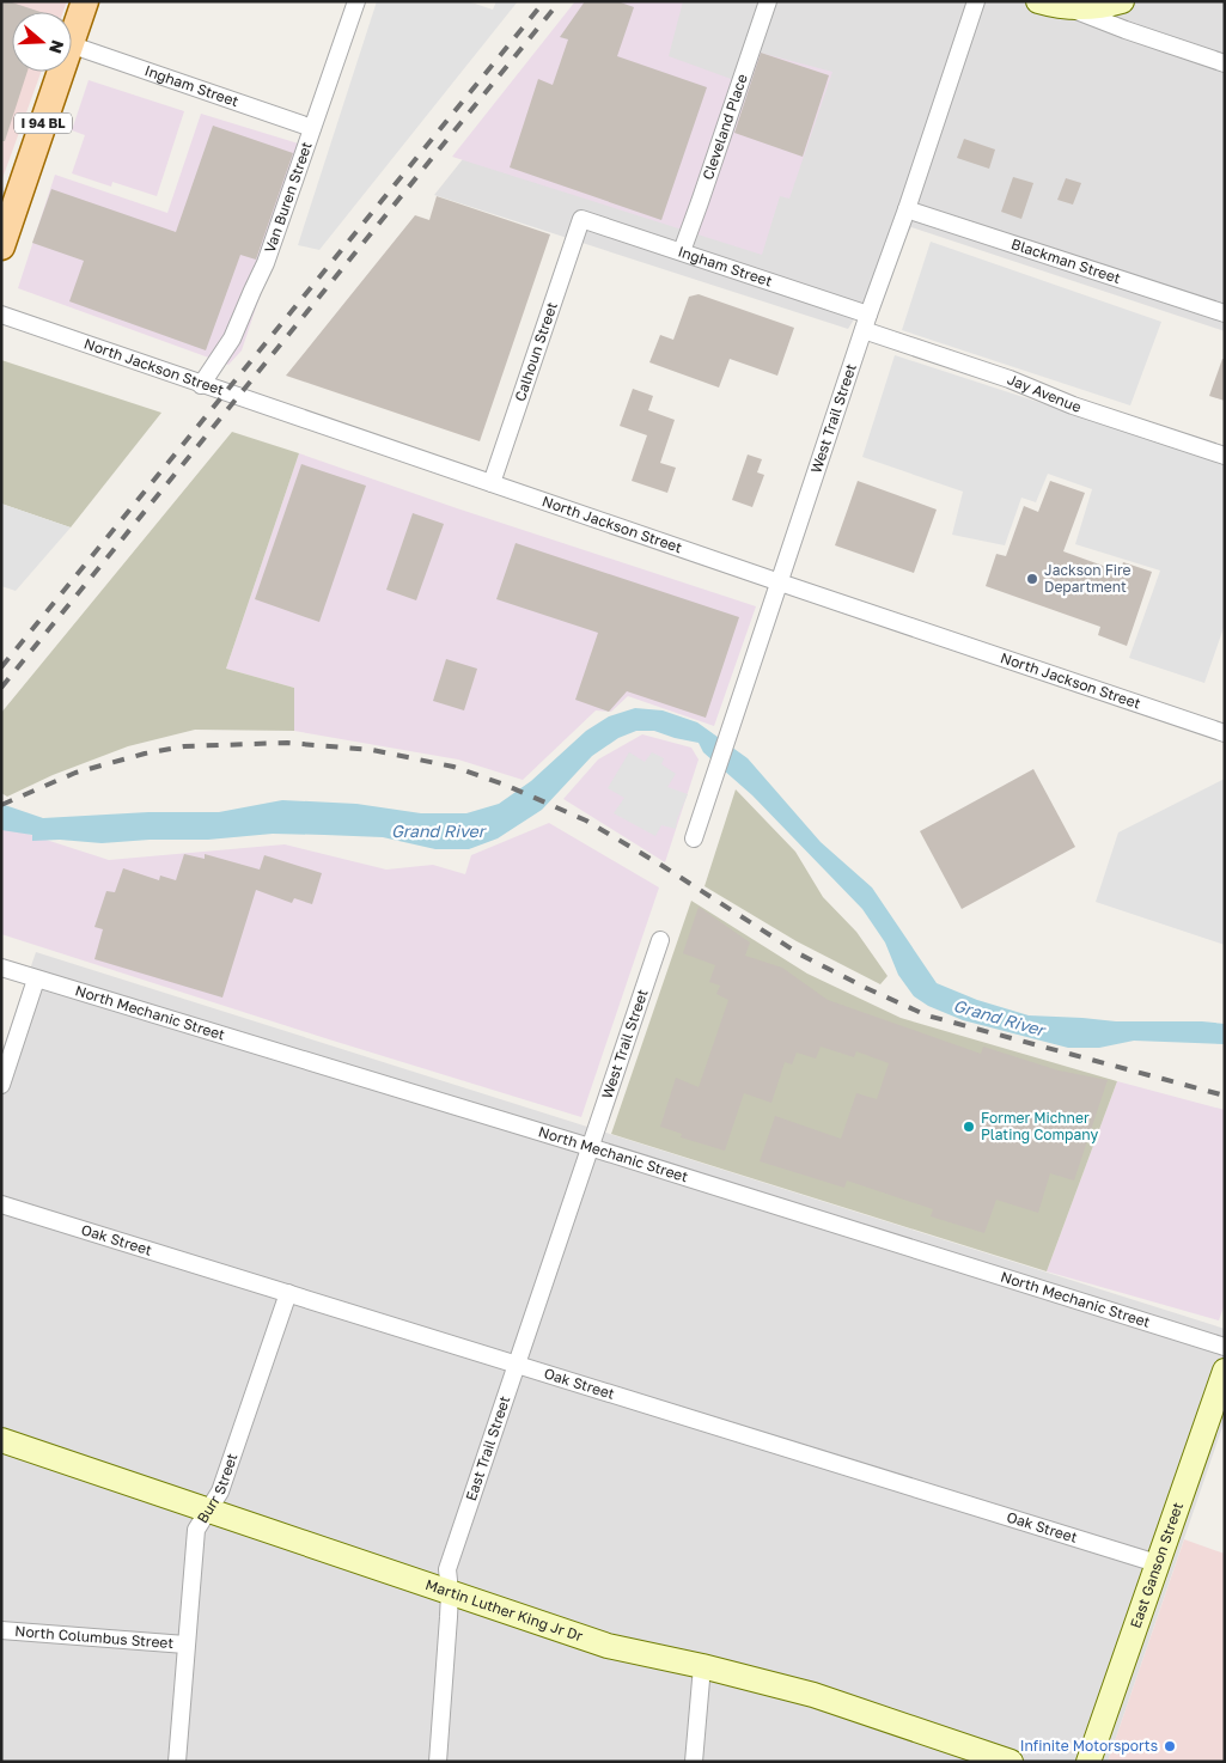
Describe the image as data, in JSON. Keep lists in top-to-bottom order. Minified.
{"streets":{"main road":["I 94 BL"],"street":["Ingham Street","Cleveland Place","Van Buren Street","Blackman Street","Calhoun Street","North Jackson Street","Jay Avenue","West Trail Street","North Mechanic Street","Oak Street","East Trail Street","Burr Street","East Ganson Street","Martin Luther King Jr Dr","North Columbus Street"]},"crossings":[["Ingham Street","Cleveland Place"],["Ingham Street","Van Buren Street"],["Ingham Street","Calhoun Street"],["Ingham Street","Jay Avenue"],["Ingham Street","West Trail Street"],["Van Buren Street","North Jackson Street"],["Blackman Street","West Trail Street"],["Calhoun Street","North Jackson Street"],["North Jackson Street","West Trail Street"],["Jay Avenue","West Trail Street"],["West Trail Street","North Mechanic Street"],["West Trail Street","East Trail Street"],["North Mechanic Street","East Trail Street"],["Oak Street","East Trail Street"],["Oak Street","Burr Street"],["Oak Street","East Ganson Street"],["East Trail Street","Martin Luther King Jr Dr"],["Burr Street","Martin Luther King Jr Dr"],["Burr Street","North Columbus Street"]],"water":["Grand River"],"places":["Jackson Fire Department","Former Michner Plating Company","Infinite Motorsports"],"north":"right"}
